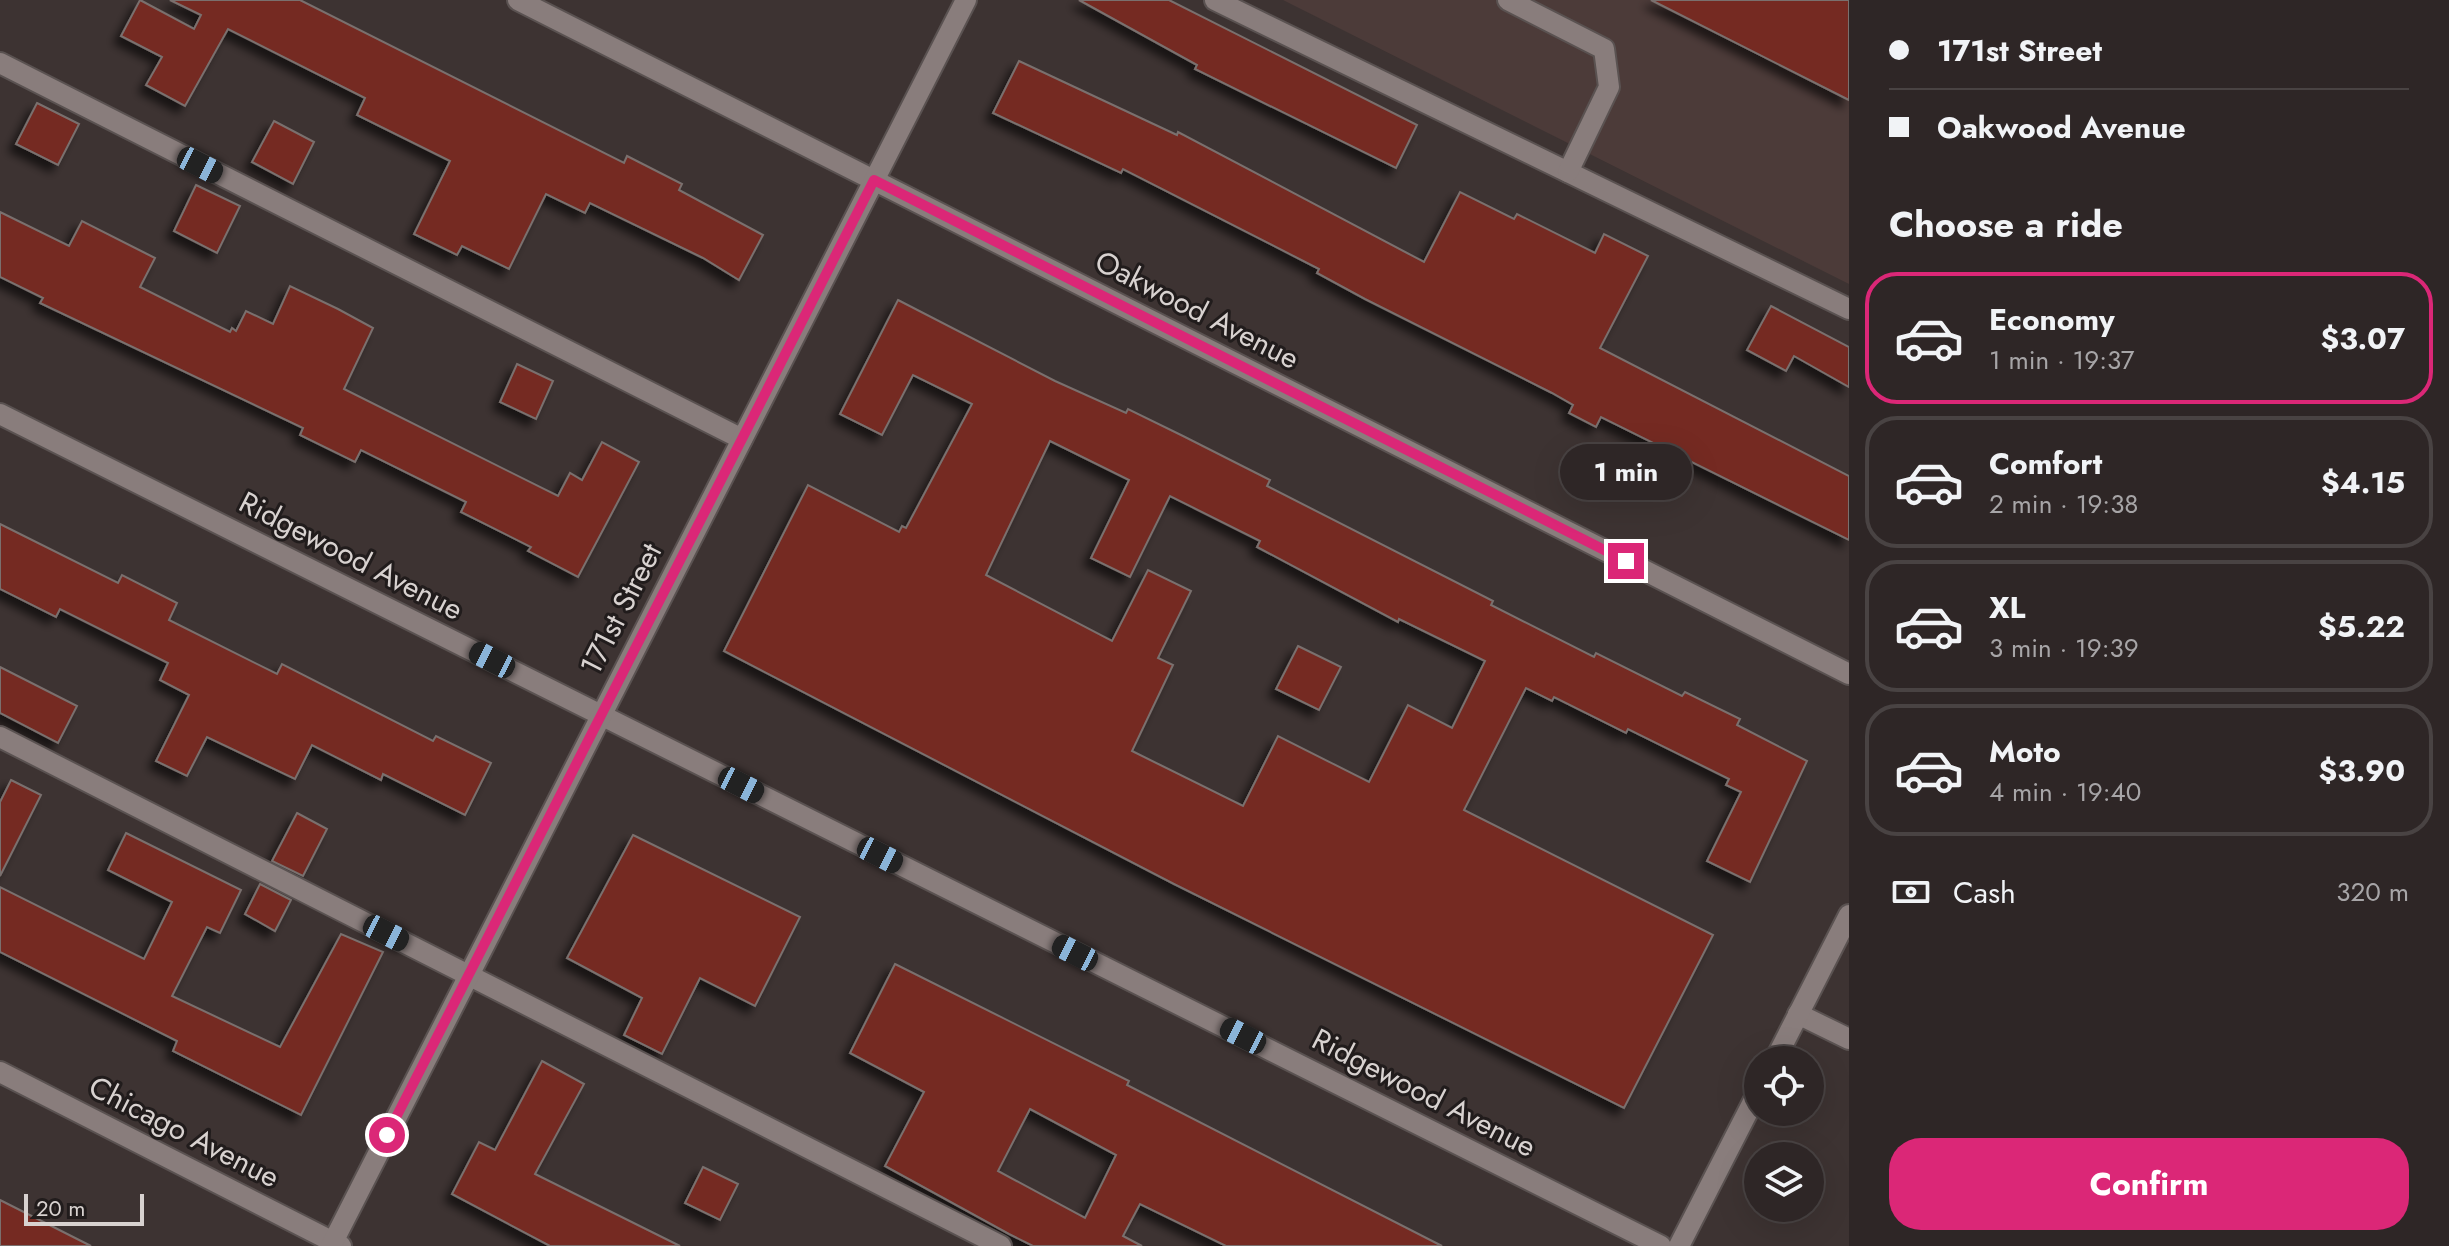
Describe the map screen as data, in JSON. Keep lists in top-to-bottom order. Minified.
{"streets":{"street":["Oakwood Avenue","Ridgewood Avenue","171st Street","Chicago Avenue"]},"crossings":[["Oakwood Avenue","171st Street"],["Ridgewood Avenue","171st Street"],["171st Street","Chicago Avenue"]],"scale_bar":"20 m","page":{"banner":["171st Street","Oakwood Avenue"],"heading":"Choose a ride","list":[{"name":"Economy","note":"1 min · 19:37","value":"$3.07"},{"name":"Comfort","note":"2 min · 19:38","value":"$4.15"},{"name":"XL","note":"3 min · 19:39","value":"$5.22"},{"name":"Moto","note":"4 min · 19:40","value":"$3.90"}],"bubble":"1 min","pay":["Cash","320 m"],"buttons":"Confirm","scale":"20 m"}}
